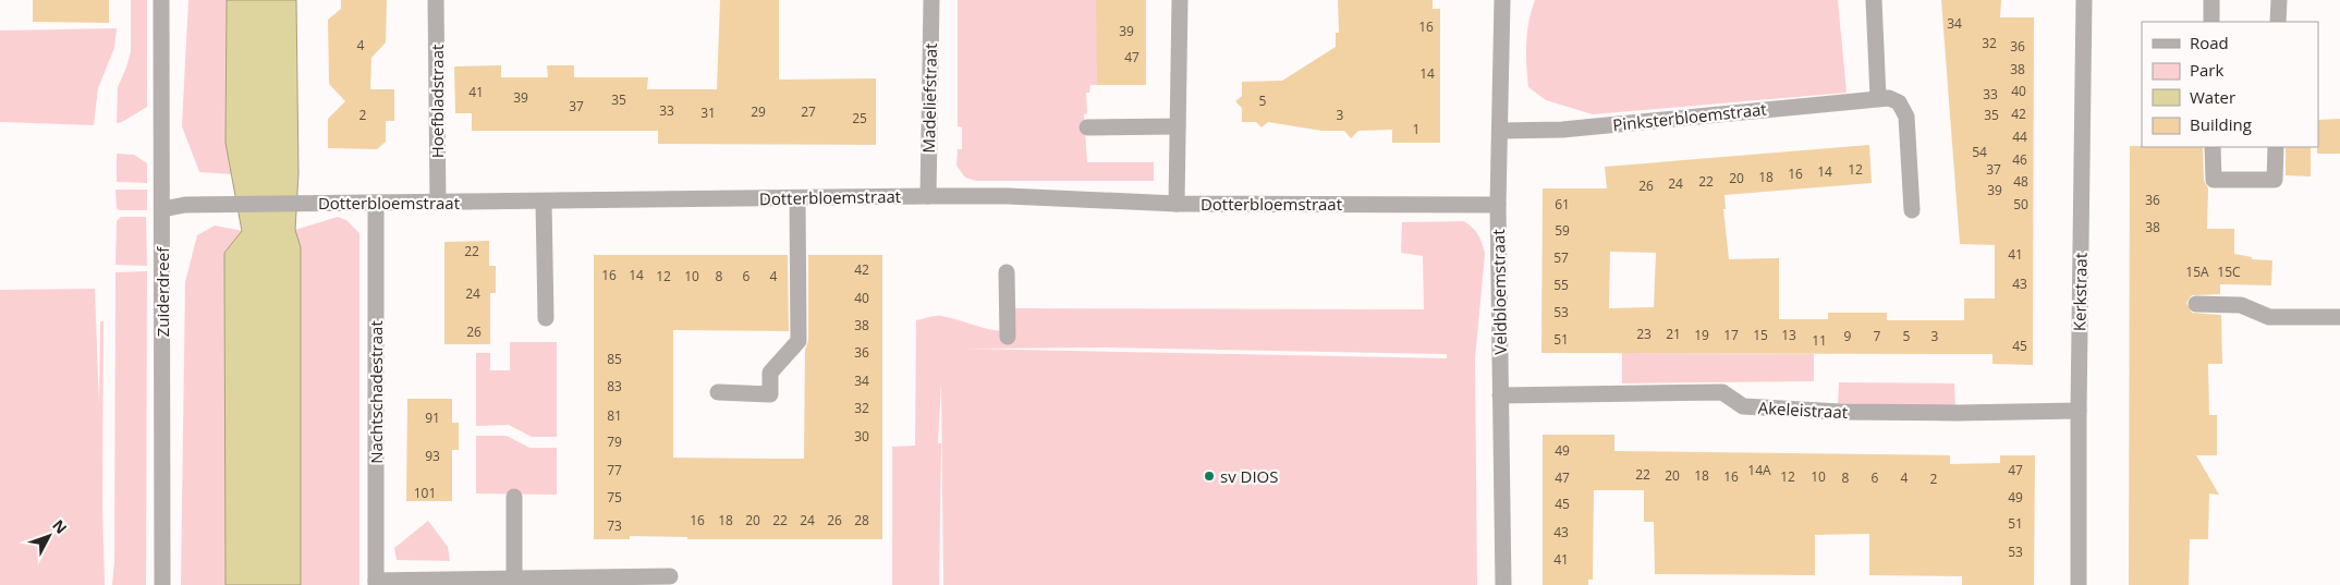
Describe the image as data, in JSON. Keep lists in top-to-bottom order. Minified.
{"streets":{"street":["Madeliefstraat","Hoefbladstraat","Pinksterbloemstraat","Dotterbloemstraat","Zuiderdreef","Veldbloemstraat","Kerkstraat","Nachtschadestraat","Akeleistraat"]},"crossings":[["Madeliefstraat","Dotterbloemstraat"],["Hoefbladstraat","Dotterbloemstraat"],["Pinksterbloemstraat","Veldbloemstraat"],["Dotterbloemstraat","Zuiderdreef"],["Dotterbloemstraat","Veldbloemstraat"],["Dotterbloemstraat","Nachtschadestraat"],["Veldbloemstraat","Akeleistraat"],["Kerkstraat","Akeleistraat"]],"places":["sv DIOS"],"house_numbers":["34","16","39","32","4","36","47","38","14","40","41","33","39","35","5","37","33","29","27","31","42","2","3","35","25","1","44","54","46","12","37","14","16","18","20","22","48","24","26","39","36","61","50","38","59","22","41","57","42","15A","15C","16","14","12","10","8","6","4","43","55","24","40","53","38","26","23","21","19","17","15","13","9","7","5","3","51","11","45","36","85","34","83","32","81","91","30","79","49","93","77","14A","47","22","20","18","16","12","10","47","8","6","4","2","101","75","49","45","16","18","20","22","24","26","28","51","73","43","53","41"],"legend":["Road","Park","Water","Building"],"north":"top right"}
